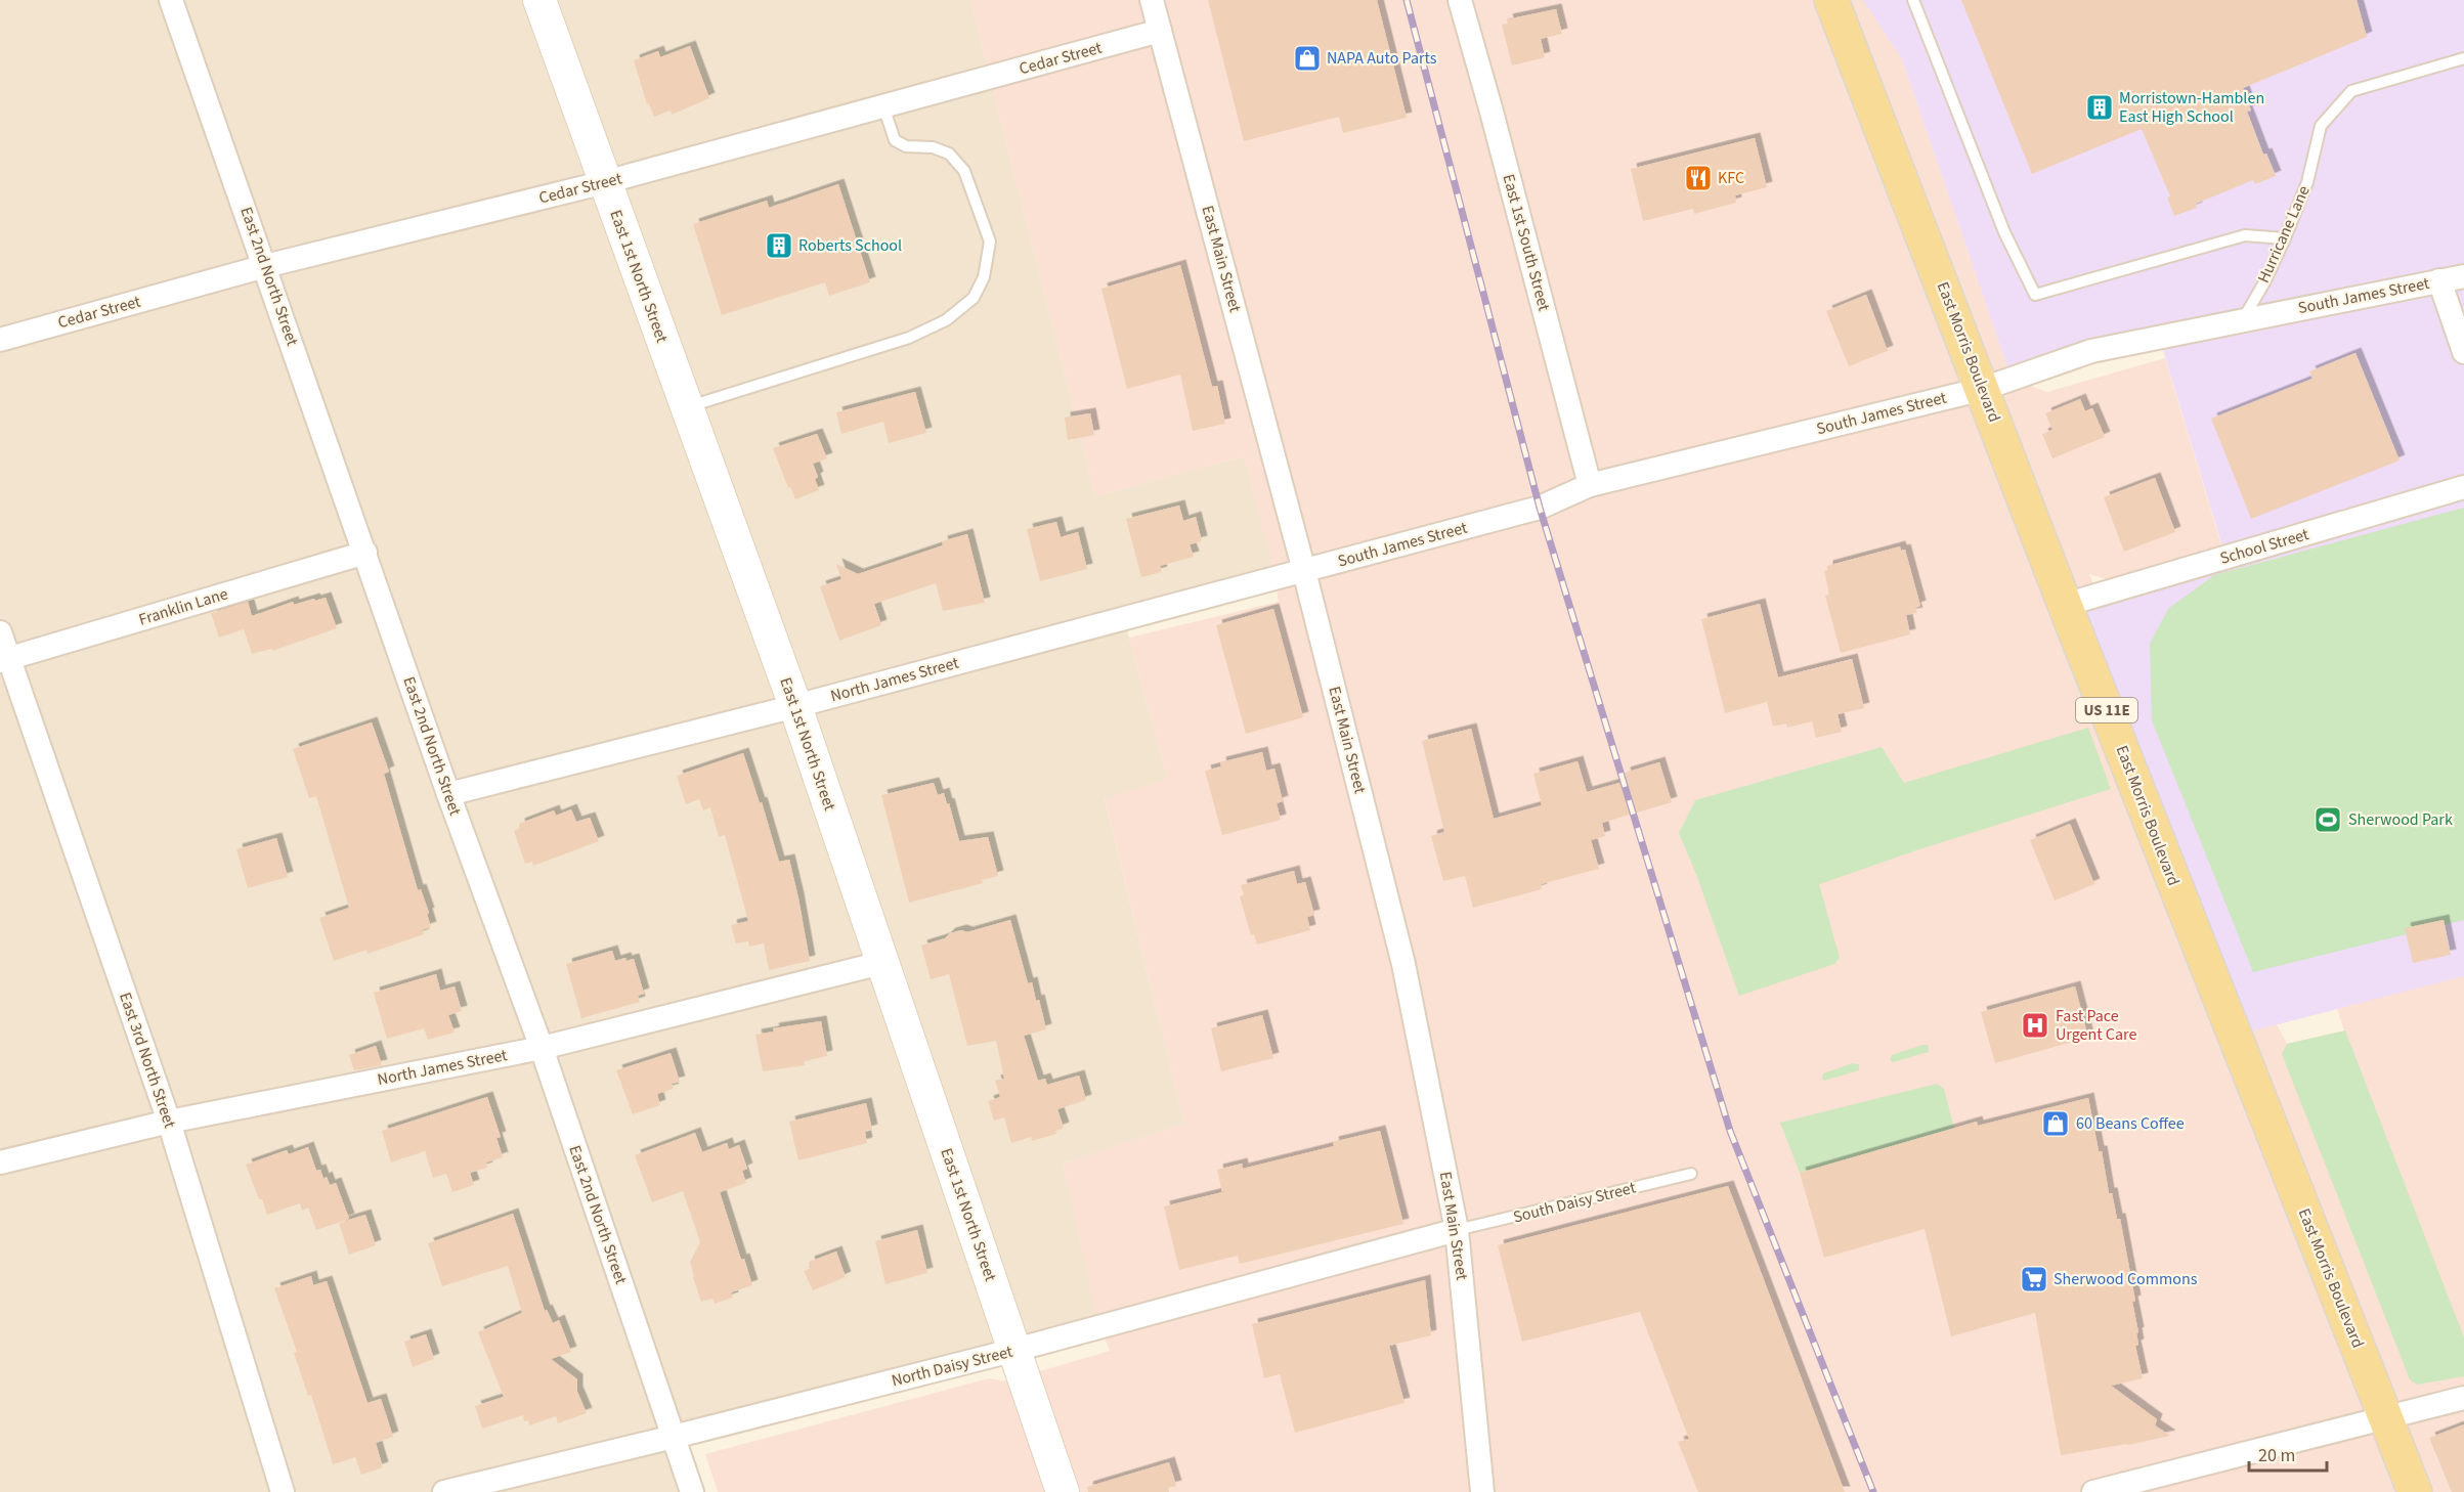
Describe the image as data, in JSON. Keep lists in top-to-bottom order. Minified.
{"streets":{"main road":["East 1st North Street","East Morris Boulevard","US 11E"],"street":["Cedar Street","East 1st South Street","East Main Street","East 2nd North Street","South James Street","School Street","Franklin Lane","North James Street","East 3rd North Street","North Daisy Street"],"lane":["Hurricane Lane","South Daisy Street"]},"crossings":[["Cedar Street","East Main Street"],["Cedar Street","East 2nd North Street"],["Cedar Street","East 1st North Street"],["Hurricane Lane","South James Street"],["East 1st South Street","South James Street"],["East Main Street","South James Street"],["East Main Street","North James Street"],["East Main Street","South Daisy Street"],["East Main Street","North Daisy Street"],["East 2nd North Street","Franklin Lane"],["East 2nd North Street","North James Street"],["East 2nd North Street","North Daisy Street"],["East 1st North Street","North James Street"],["East 1st North Street","North Daisy Street"],["South James Street","East Morris Boulevard"],["South James Street","North James Street"],["East Morris Boulevard","School Street"],["Franklin Lane","East 3rd North Street"],["North James Street","East 3rd North Street"],["South Daisy Street","North Daisy Street"]],"places":{"shop":["NAPA Auto Parts","60 Beans Coffee"],"building":["Morristown-Hamblen East High School","Roberts School"],"restaurant":["KFC"],"sports":["Sherwood Park"],"hospital":["Fast Pace Urgent Care"],"supermarket":["Sherwood Commons"]},"scale_bar":"20 m"}
